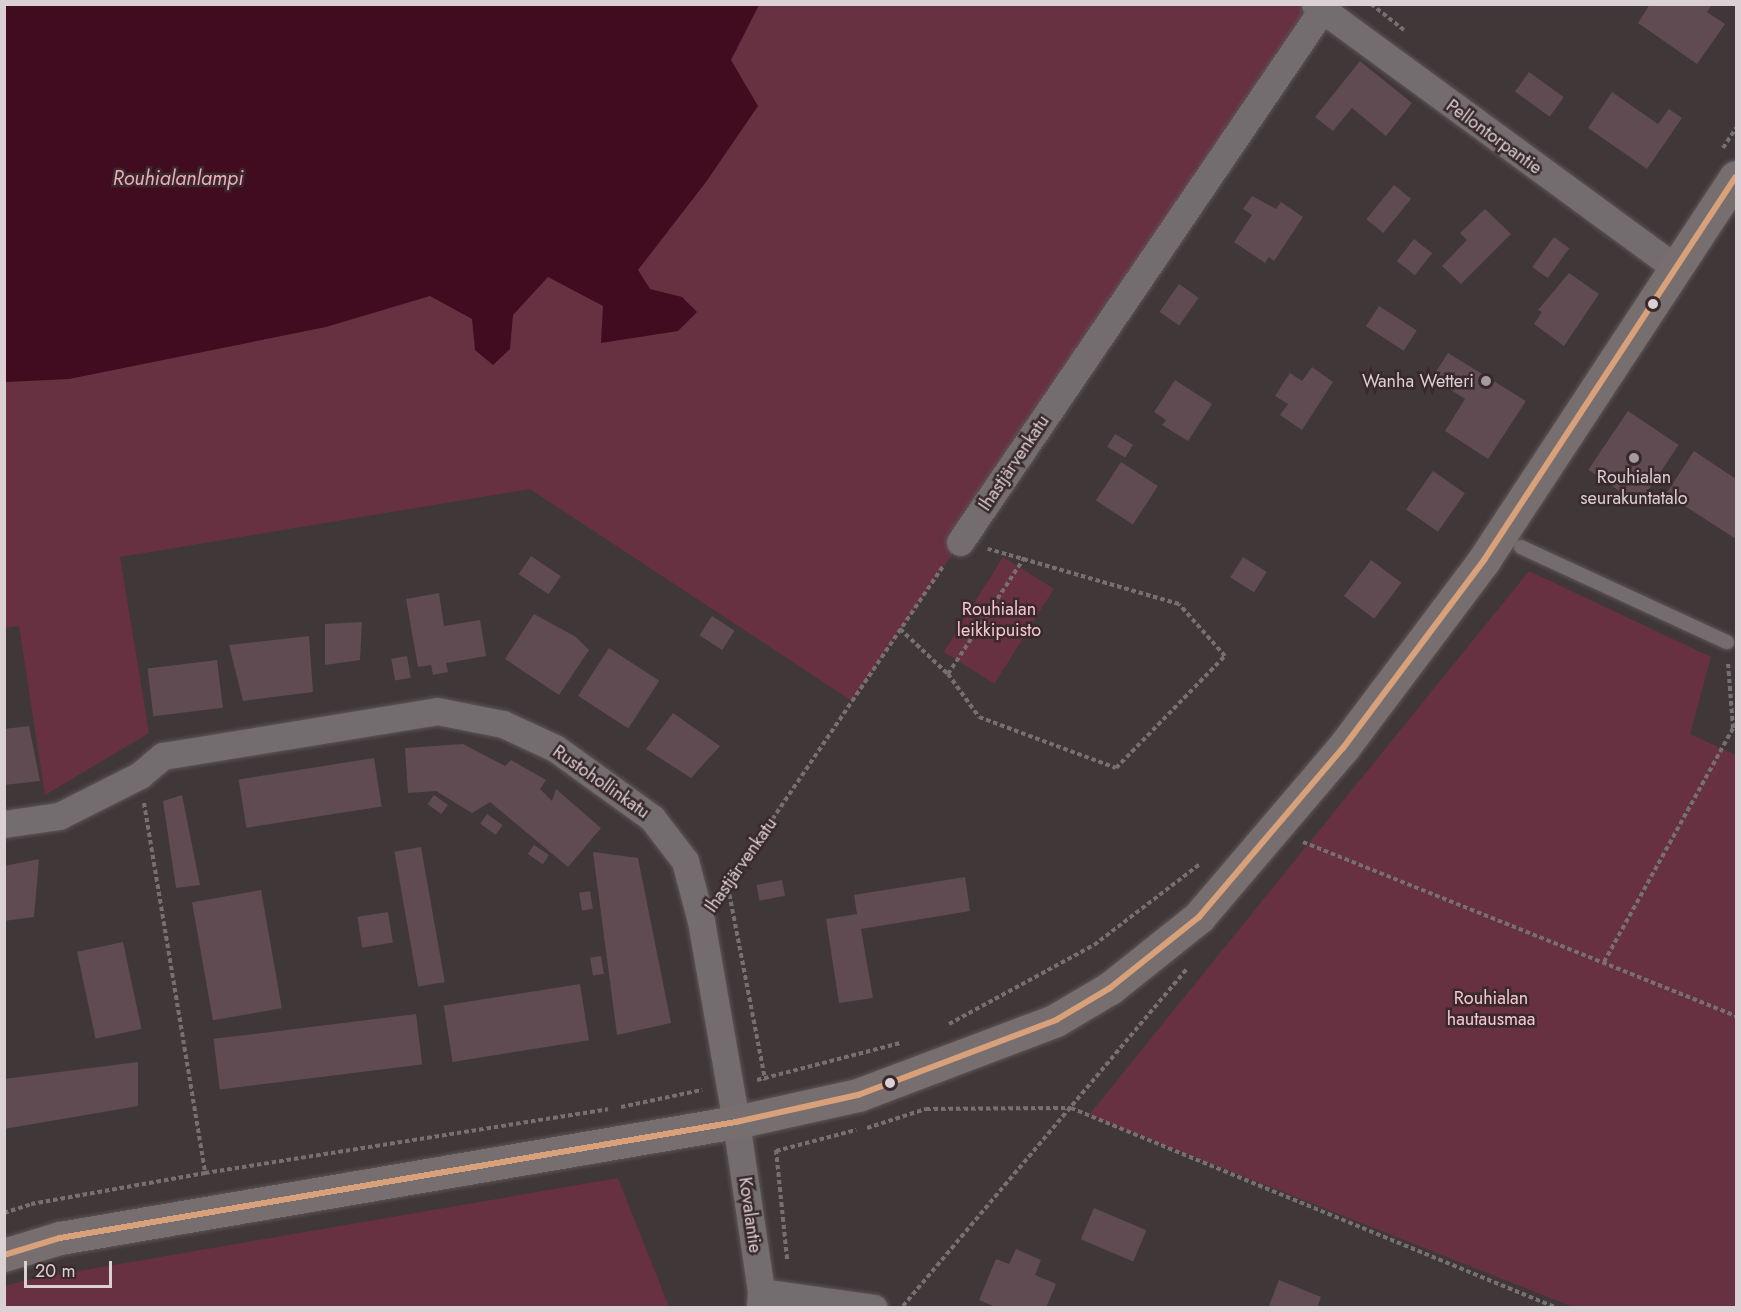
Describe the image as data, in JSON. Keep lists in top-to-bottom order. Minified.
{"streets":{"street":["Pellontorpantie","Ihastjärvenkatu","Rustohollinkatu","Kovalantie"]},"crossings":[["Pellontorpantie","Ihastjärvenkatu"],["Ihastjärvenkatu","Rustohollinkatu"],["Rustohollinkatu","Kovalantie"]],"water":["Rouhialanlampi"],"parks":["Rouhialan leikkipuisto","Rouhialan hautausmaa"],"places":["Wanha Wetteri","Rouhialan seurakuntatalo"],"scale_bar":"20 m"}
